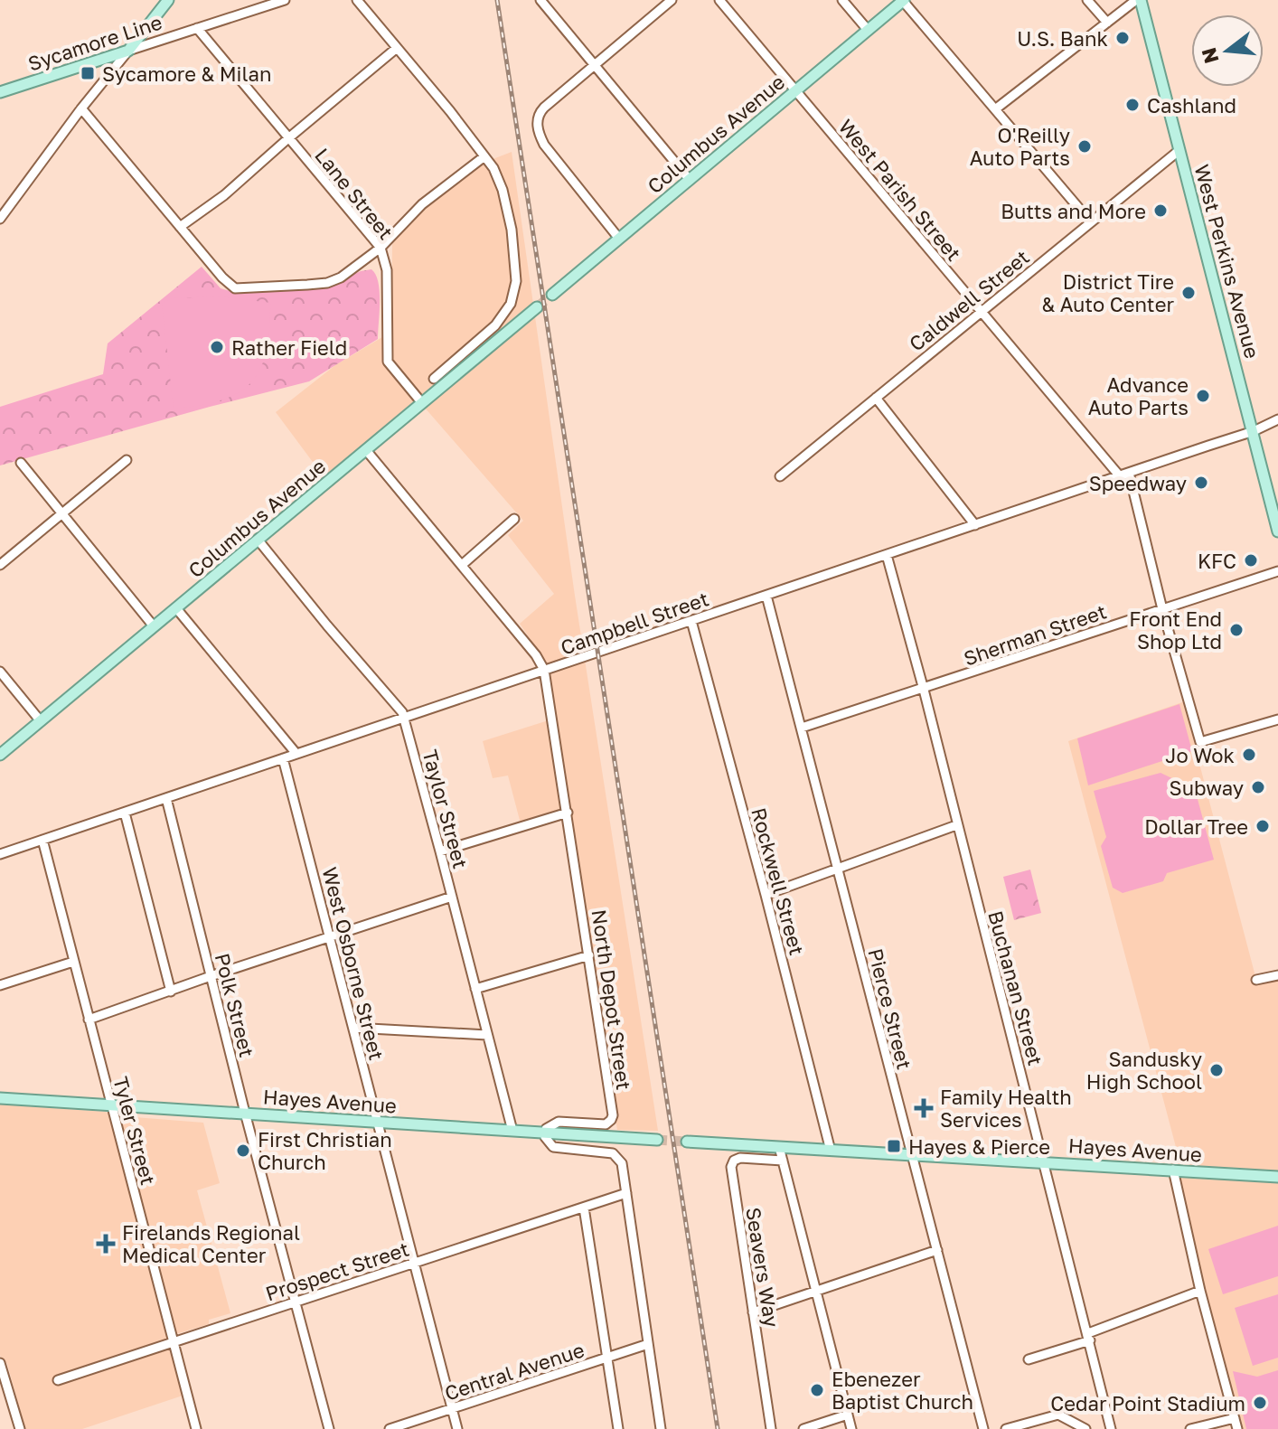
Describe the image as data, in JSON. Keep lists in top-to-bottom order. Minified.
{"streets":{"main road":["Sycamore Line","Columbus Avenue","West Perkins Avenue","Hayes Avenue"],"street":["West Parish Street","Lane Street","Caldwell Street","Campbell Street","Sherman Street","Taylor Street","Rockwell Street","West Osborne Street","Buchanan Street","North Depot Street","Polk Street","Pierce Street","Tyler Street","Seavers Way","Prospect Street","Central Avenue"]},"crossings":[["Sycamore Line","Lane Street"],["Columbus Avenue","West Parish Street"],["Columbus Avenue","Lane Street"],["Columbus Avenue","Taylor Street"],["West Parish Street","Caldwell Street"],["West Parish Street","Campbell Street"],["West Perkins Avenue","Caldwell Street"],["West Perkins Avenue","Campbell Street"],["Campbell Street","Taylor Street"],["Campbell Street","Rockwell Street"],["Campbell Street","West Osborne Street"],["Campbell Street","Buchanan Street"],["Campbell Street","North Depot Street"],["Campbell Street","Polk Street"],["Campbell Street","Pierce Street"],["Campbell Street","Tyler Street"],["Sherman Street","Buchanan Street"],["Sherman Street","Pierce Street"],["Taylor Street","Hayes Avenue"],["Rockwell Street","Hayes Avenue"],["West Osborne Street","Hayes Avenue"],["West Osborne Street","Prospect Street"],["West Osborne Street","Central Avenue"],["Buchanan Street","Hayes Avenue"],["North Depot Street","Hayes Avenue"],["Polk Street","Hayes Avenue"],["Polk Street","Prospect Street"],["Pierce Street","Hayes Avenue"],["Hayes Avenue","Tyler Street"],["Tyler Street","Prospect Street"]],"places":{"other":["U.S. Bank","Cashland","O'Reilly Auto Parts","Butts and More","District Tire & Auto Center","Rather Field","Advance Auto Parts","Speedway","KFC","Front End Shop Ltd","Jo Wok","Subway","Dollar Tree","Sandusky High School","First Christian Church","Ebenezer Baptist Church","Cedar Point Stadium"],"transit":["Sycamore & Milan","Hayes & Pierce"],"health":["Family Health Services","Firelands Regional Medical Center"]},"north":"left"}
